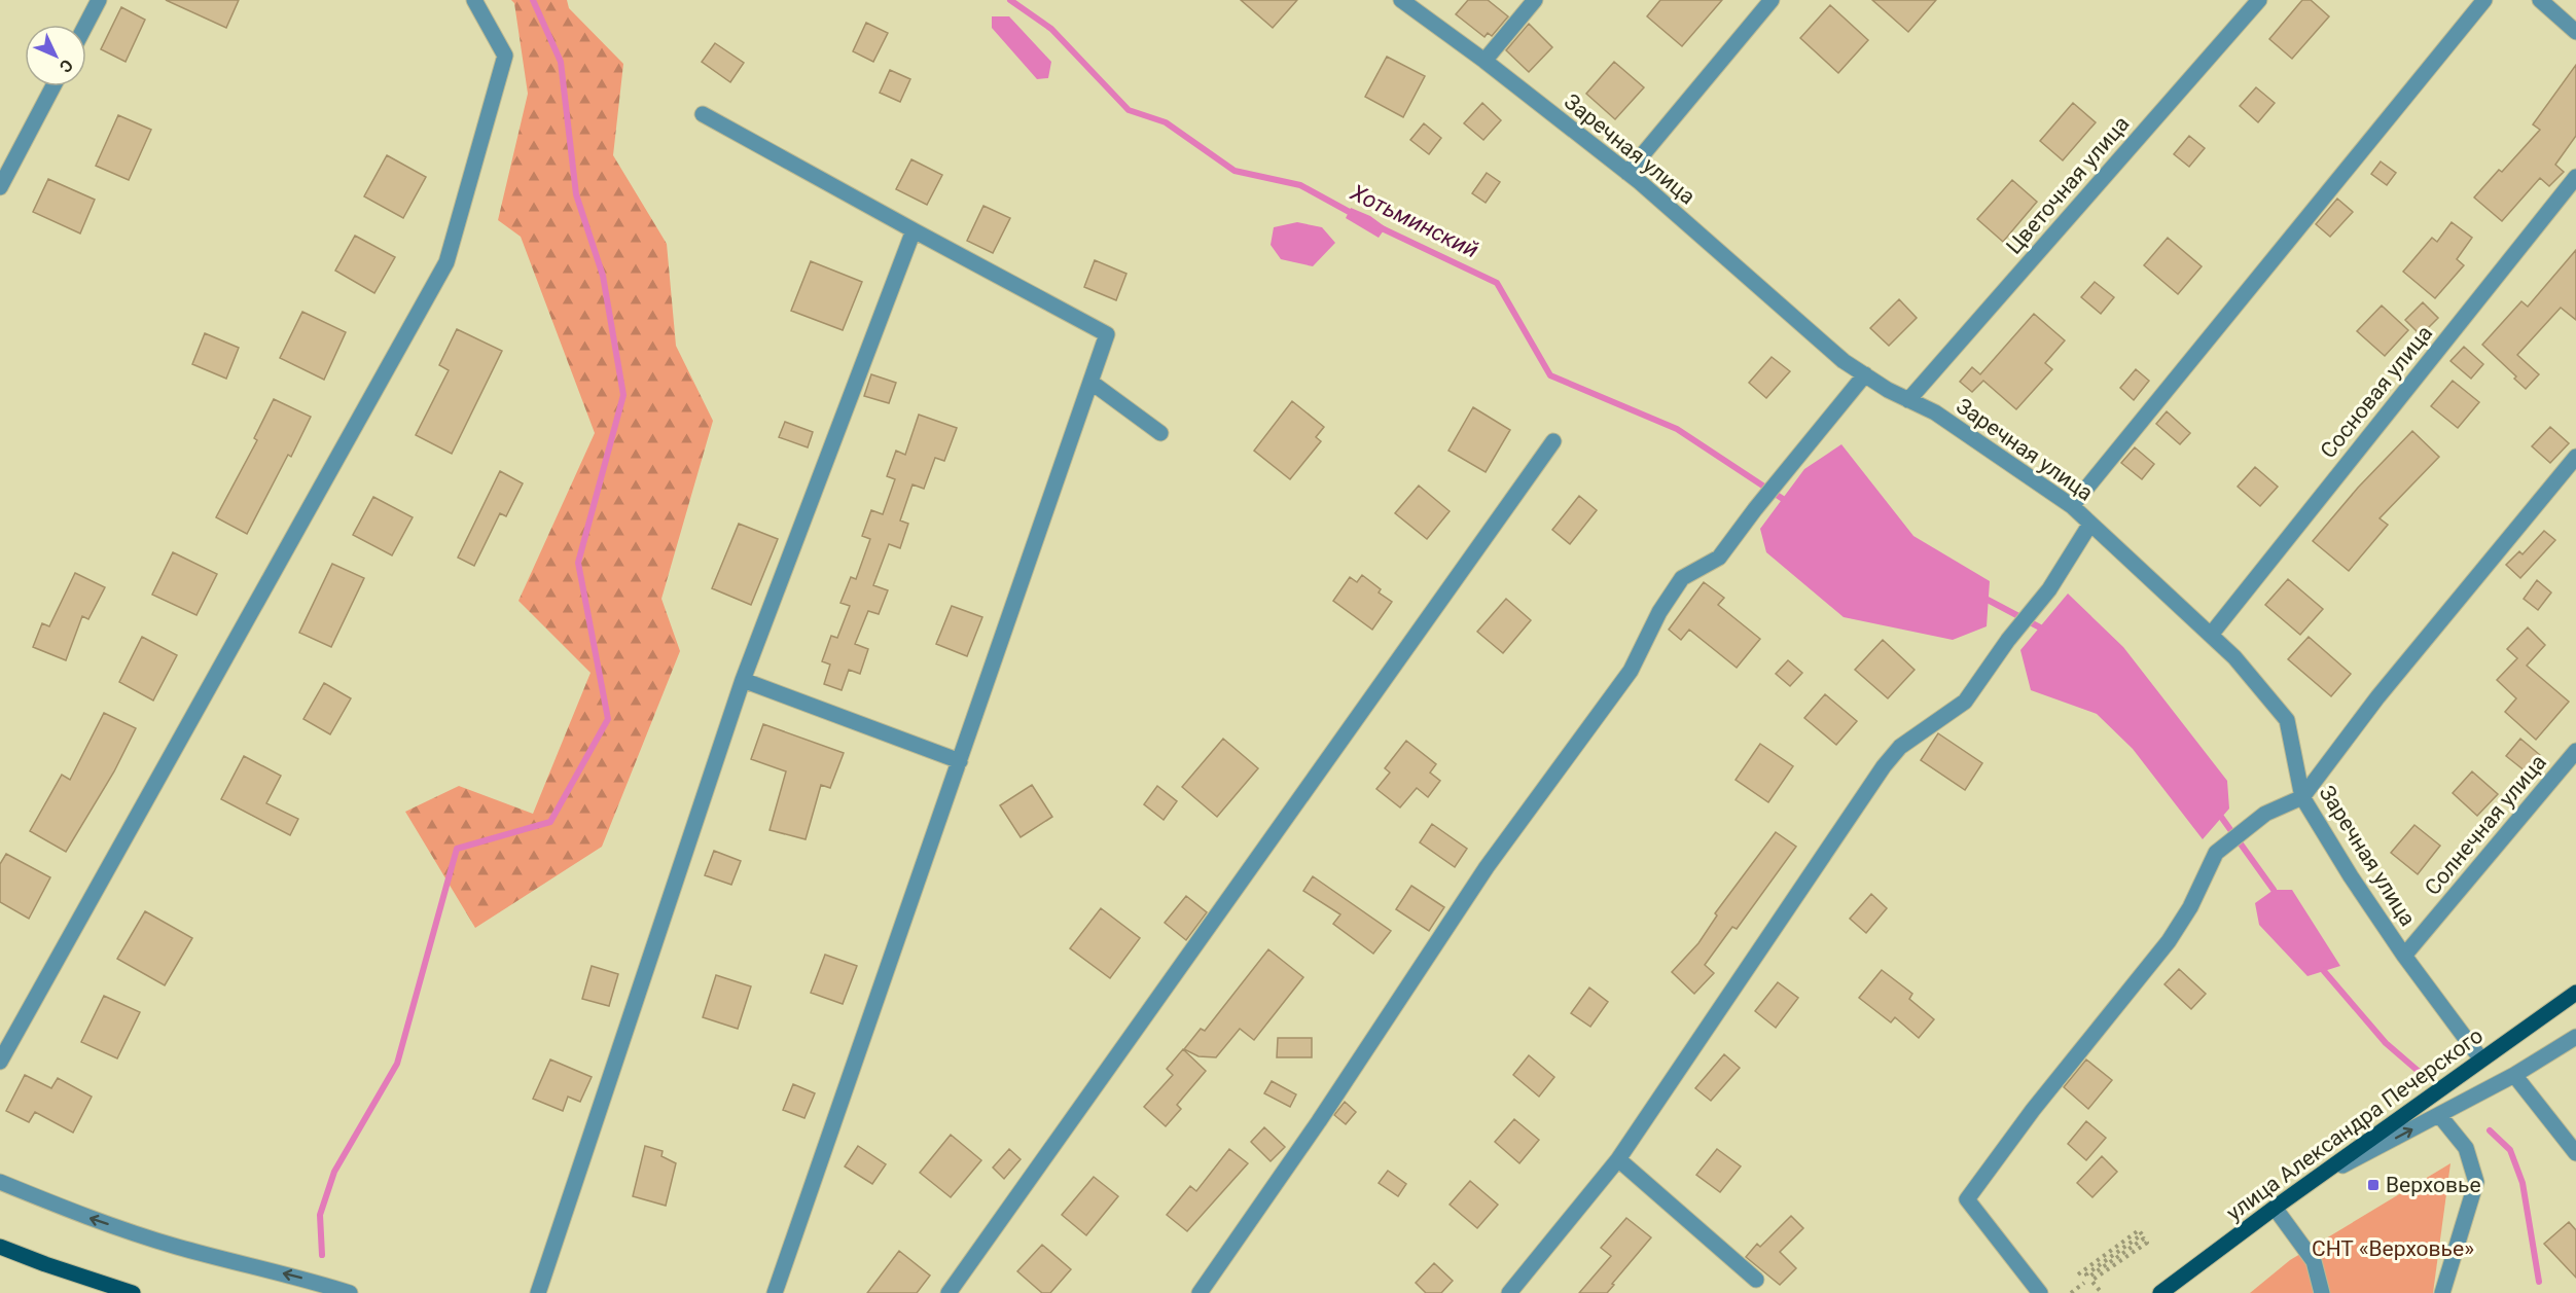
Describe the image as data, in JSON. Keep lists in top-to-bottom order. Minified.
{"streets":{"main road":["улица Александра Печерского"],"street":["Заречная улица","Цветочная улица","Сосновая улица","Солнечная улица"]},"crossings":[["Заречная улица","Цветочная улица"],["Заречная улица","Сосновая улица"],["Заречная улица","Солнечная улица"],["Заречная улица","улица Александра Печерского"]],"water":["Хотьминский"],"parks":["СНТ «Верховье»"],"places":{"transit":["Верховье"]},"north":"bottom right"}
